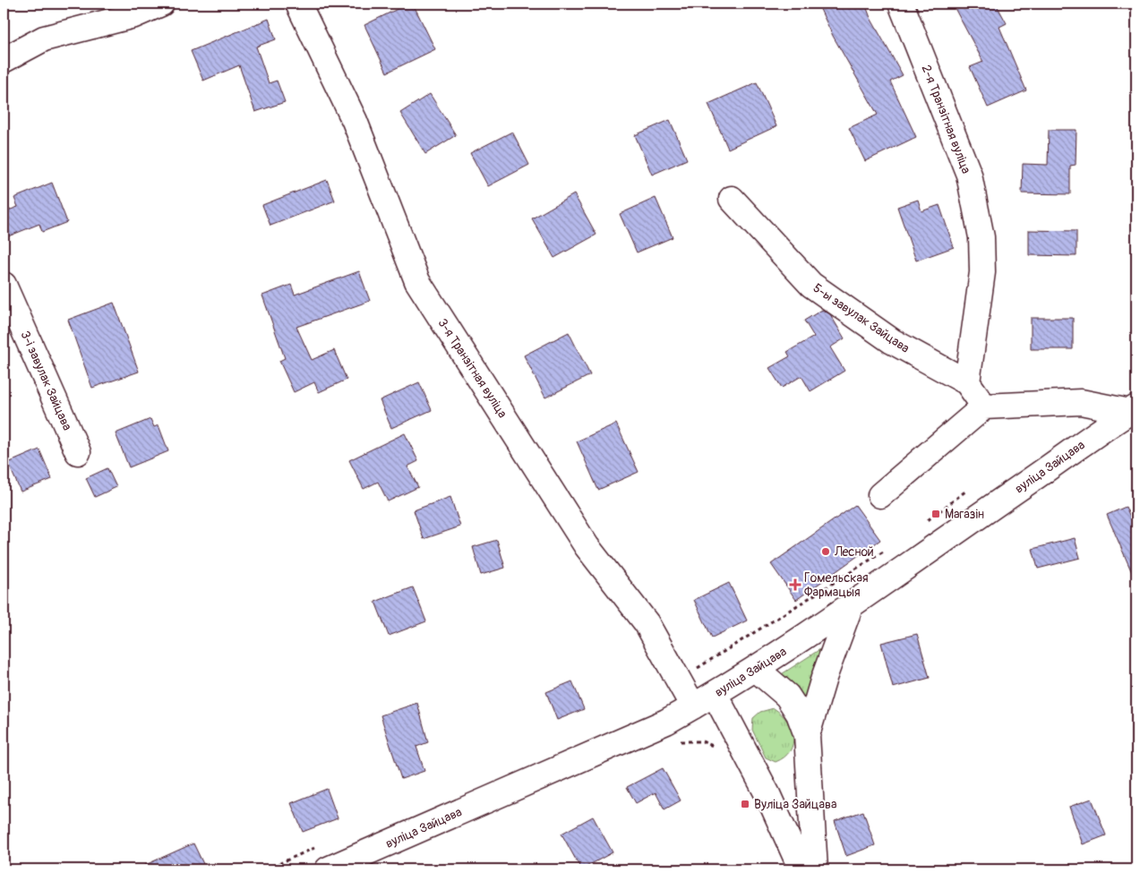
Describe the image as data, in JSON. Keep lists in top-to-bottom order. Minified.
{"streets":{"street":["2-я Транзітная вуліца","5-ы завулак Зайцава","3-я Транзітная вуліца","3-і завулак Зайцава","вуліца Зайцава"]},"crossings":[["2-я Транзітная вуліца","5-ы завулак Зайцава"],["3-я Транзітная вуліца","вуліца Зайцава"]],"places":{"transit":["Магазін","Вуліца Зайцава"],"other":["Лесной"],"health":["Гомельская Фармацыя"]}}
